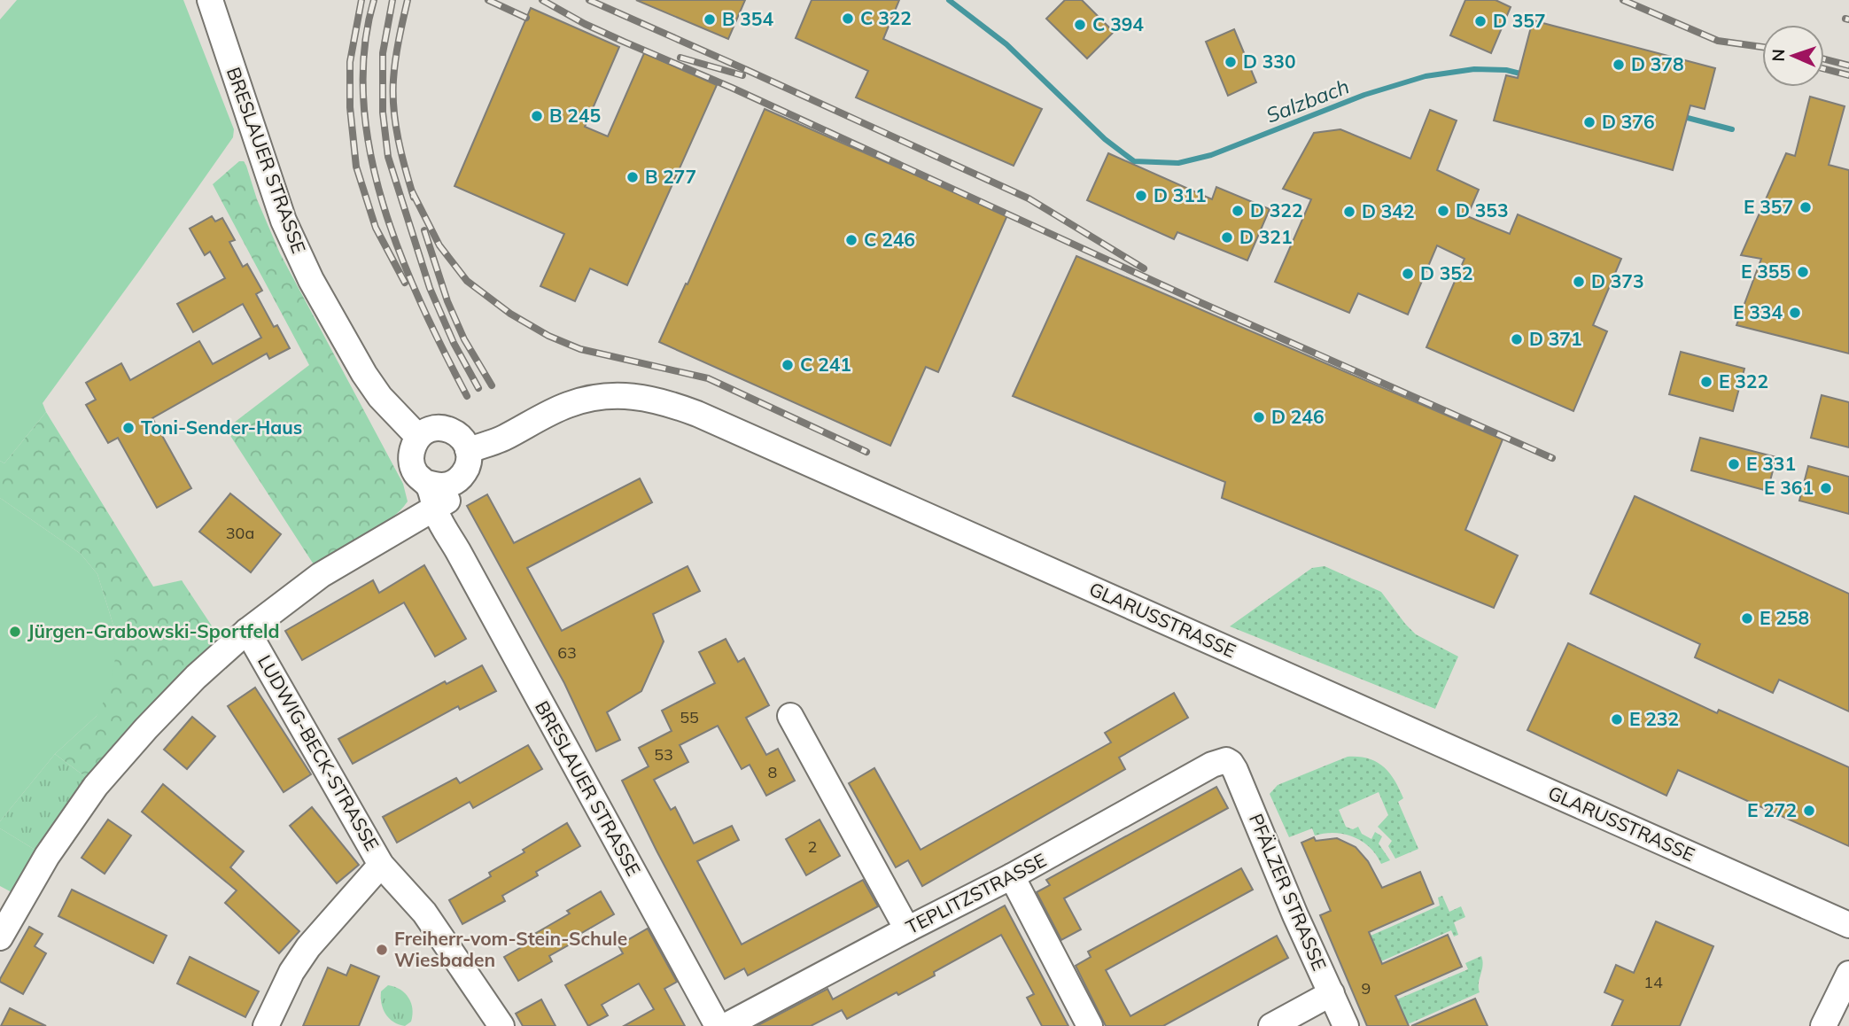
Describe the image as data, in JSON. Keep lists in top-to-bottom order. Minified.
{"streets":{"street":["BRESLAUER STRASSE","GLARUSSTRASSE","LUDWIG-BECK-STRASSE","PFÄLZER STRASSE","TEPLITZSTRASSE"]},"crossings":[["BRESLAUER STRASSE","GLARUSSTRASSE"],["PFÄLZER STRASSE","TEPLITZSTRASSE"]],"water":["Salzbach"],"places":["C 322","B 354","D 357","C 394","D 330","D 378","B 245","D 376","B 277","D 311","E 357","D 322","D 353","D 342","D 321","C 246","E 355","D 352","D 373","E 334","D 371","C 241","E 322","D 246","Toni-Sender-Haus","E 331","E 361","E 258","Jürgen-Grabowski-Sportfeld","E 232","E 272","Freiherr-vom-Stein-Schule Wiesbaden"],"house_numbers":["30a","63","55","53","8","2","14","9"],"north":"left"}
